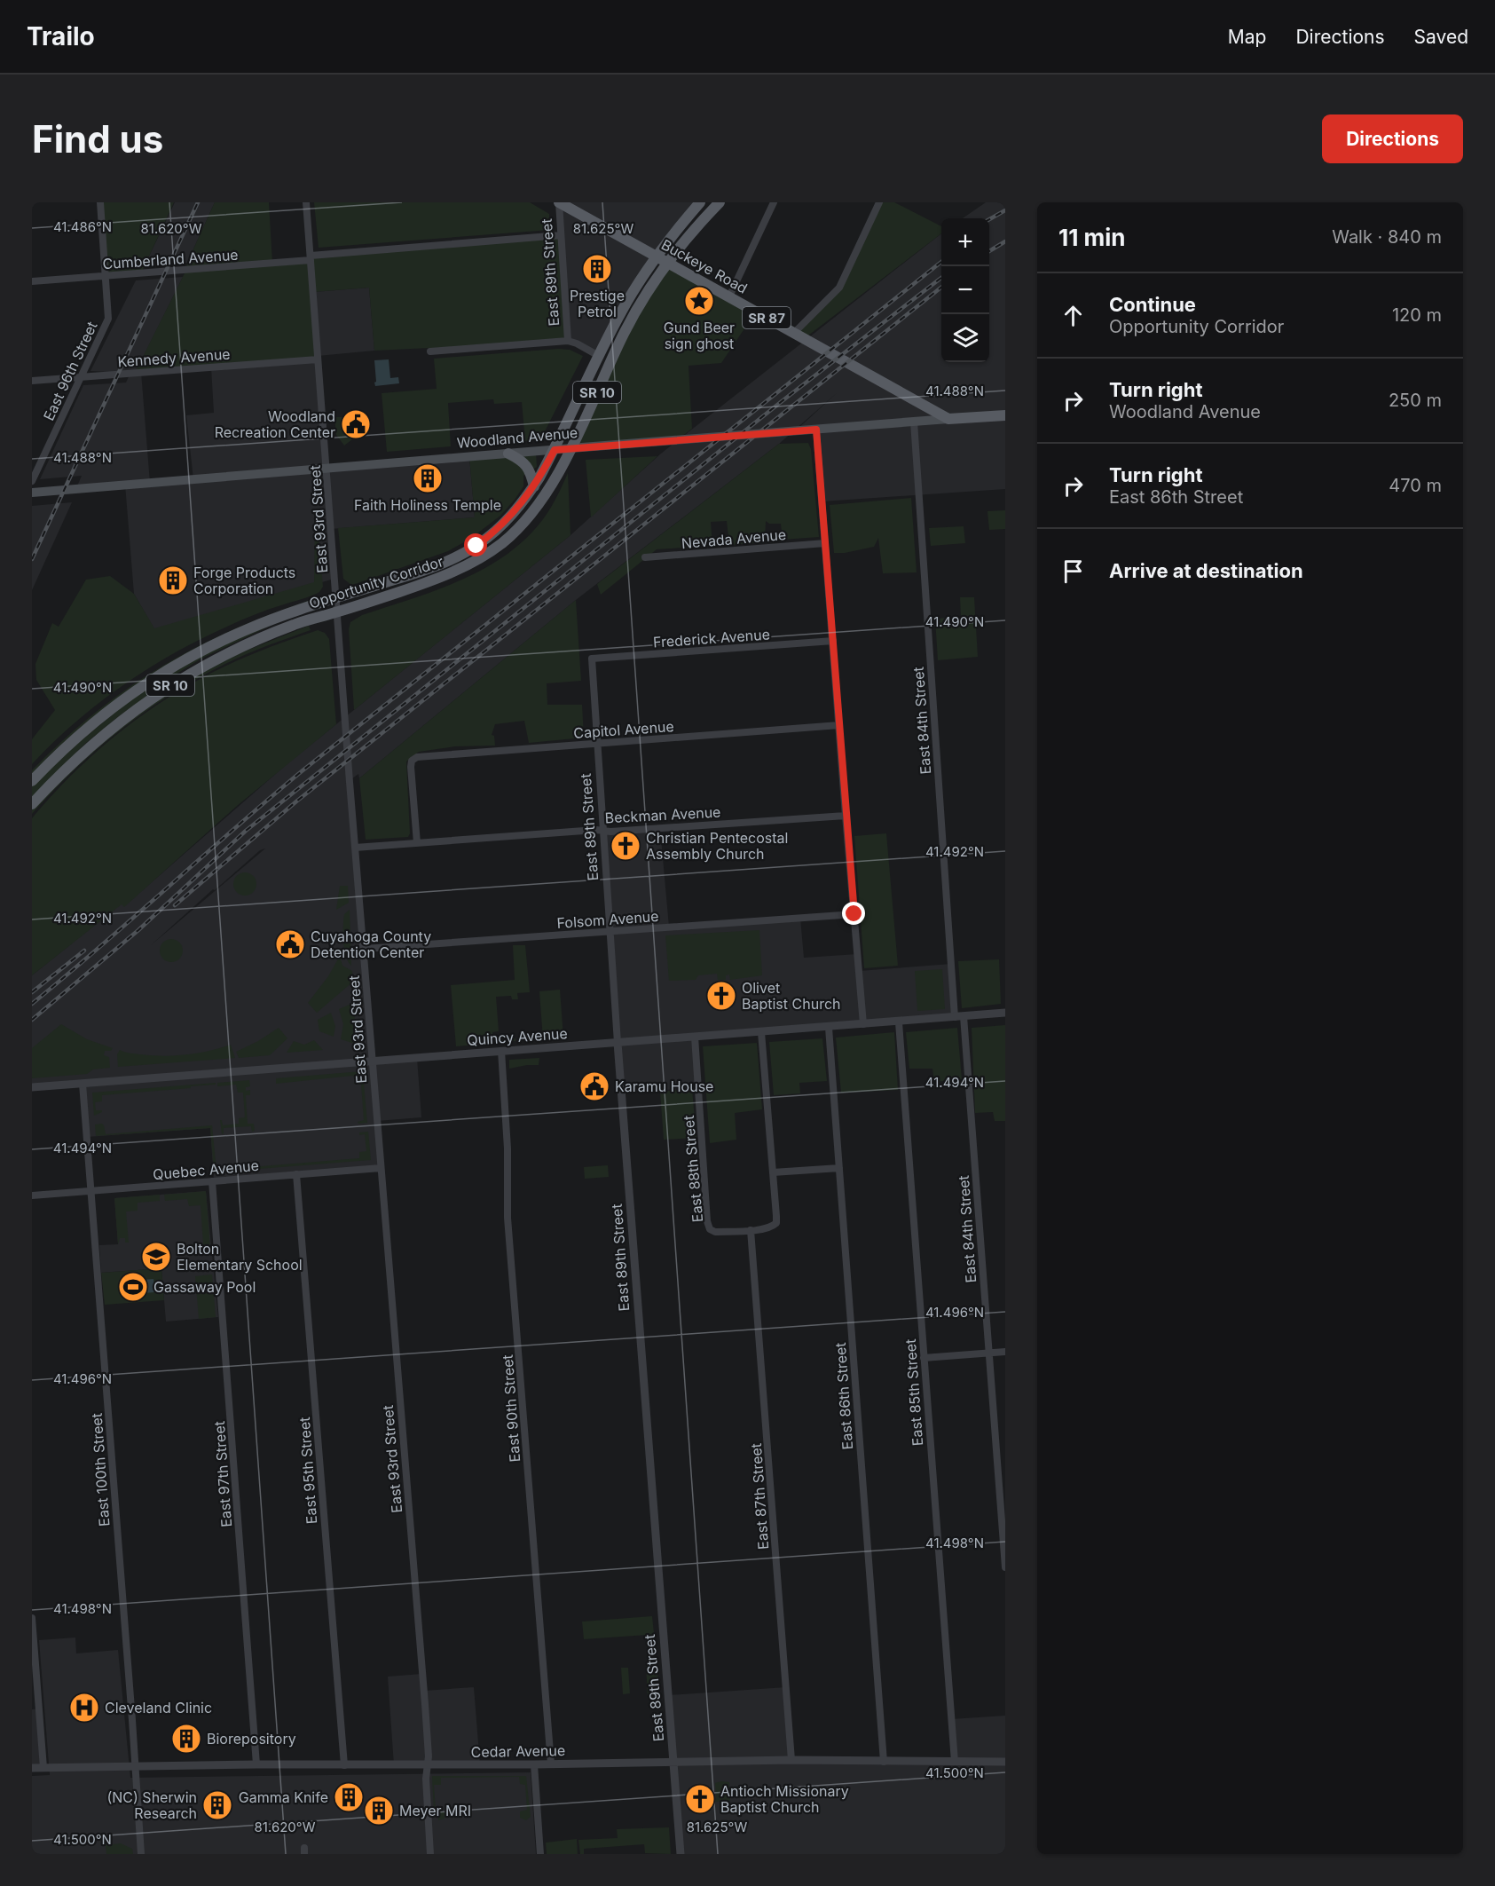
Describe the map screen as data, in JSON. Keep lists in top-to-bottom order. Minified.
{"streets":{"main road":["Buckeye Road","SR 87","SR 10","Woodland Avenue","Opportunity Corridor"],"street":["Cumberland Avenue","East 89th Street","Kennedy Avenue","East 96th Street","East 93rd Street","Nevada Avenue","Frederick Avenue","East 84th Street","Capitol Avenue","Beckman Avenue","Folsom Avenue","Quincy Avenue","East 88th Street","Quebec Avenue","East 85th Street","East 86th Street","East 90th Street","East 100th Street","East 95th Street","East 97th Street","East 87th Street","Cedar Avenue"]},"crossings":[["Cumberland Avenue","East 89th Street"],["Cumberland Avenue","East 96th Street"],["Cumberland Avenue","East 93rd Street"],["Buckeye Road","East 89th Street"],["Buckeye Road","Woodland Avenue"],["Buckeye Road","Opportunity Corridor"],["East 89th Street","Frederick Avenue"],["East 89th Street","Capitol Avenue"],["East 89th Street","Beckman Avenue"],["East 89th Street","Folsom Avenue"],["East 89th Street","Quincy Avenue"],["East 89th Street","Cedar Avenue"],["Kennedy Avenue","East 96th Street"],["Kennedy Avenue","East 93rd Street"],["Woodland Avenue","East 93rd Street"],["Woodland Avenue","Opportunity Corridor"],["Woodland Avenue","East 84th Street"],["East 93rd Street","Opportunity Corridor"],["East 93rd Street","Beckman Avenue"],["East 93rd Street","Folsom Avenue"],["East 93rd Street","Quincy Avenue"],["East 93rd Street","Quebec Avenue"],["East 93rd Street","Cedar Avenue"],["East 84th Street","Quincy Avenue"],["Capitol Avenue","Beckman Avenue"],["Quincy Avenue","East 88th Street"],["Quincy Avenue","East 85th Street"],["Quincy Avenue","East 86th Street"],["Quincy Avenue","East 90th Street"],["Quincy Avenue","East 100th Street"],["East 88th Street","East 87th Street"],["Quebec Avenue","East 100th Street"],["Quebec Avenue","East 95th Street"],["Quebec Avenue","East 97th Street"],["East 85th Street","Cedar Avenue"],["East 86th Street","Cedar Avenue"],["East 90th Street","Cedar Avenue"],["East 100th Street","Cedar Avenue"],["East 95th Street","Cedar Avenue"],["East 97th Street","Cedar Avenue"],["East 87th Street","Cedar Avenue"]],"places":{"building":["Prestige Petrol","Faith Holiness Temple","Forge Products Corporation","Biorepository","Gamma Knife","(NC) Sherwin Research","Meyer MRI"],"place":["Gund Beer sign ghost"],"public building":["Woodland Recreation Center","Cuyahoga County Detention Center","Karamu House"],"church":["Christian Pentecostal Assembly Church","Olivet Baptist Church","Antioch Missionary Baptist Church"],"school or university":["Bolton Elementary School"],"sports":["Gassaway Pool"],"hospital":["Cleveland Clinic"]},"page":{"header":"Trailo","nav":["Map","Directions","Saved"],"buttons":"Directions","title":"Find us","heading":["11 min","Walk · 840 m"],"map_buttons":["+","−"],"list":[["Continue","Opportunity Corridor","120 m"],["Turn right","Woodland Avenue","250 m"],["Turn right","East 86th Street","470 m"],"Arrive at destination"]},"coordinates":["41.486°N","81.620°W","81.625°W","41.488°N","41.490°N","41.492°N","41.494°N","41.496°N","41.498°N","41.500°N"]}
